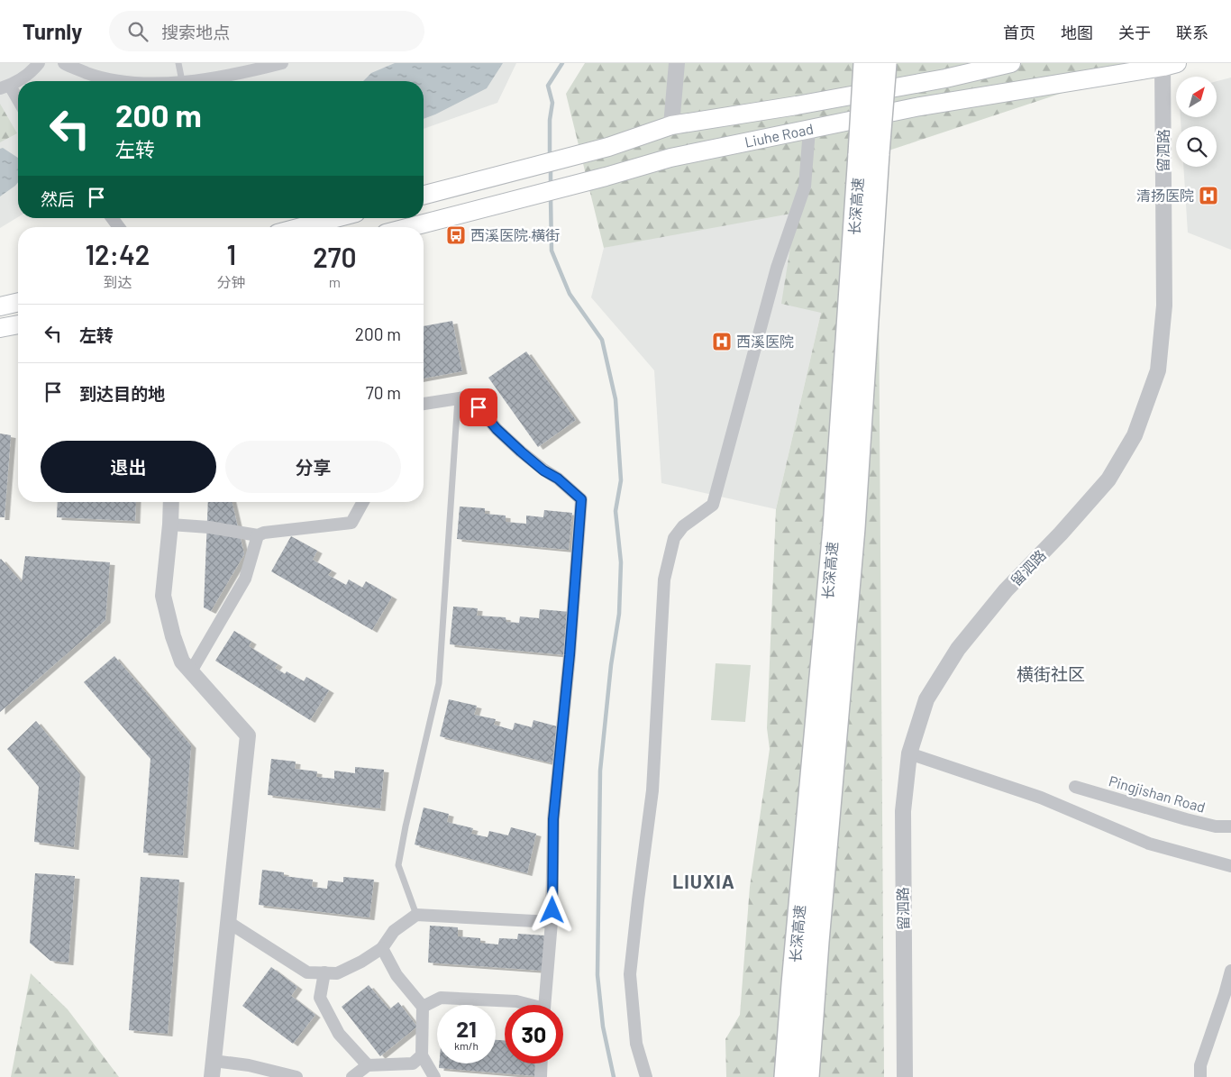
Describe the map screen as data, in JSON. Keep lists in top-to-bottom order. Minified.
{"streets":{"highway":["长深高速"],"main road":["Liuhe Road"],"street":["留泗路","Pingjishan Road"]},"crossings":[["Liuhe Road","留泗路"]],"districts":["横街社区","LIUXIA"],"places":{"hospital":["清扬医院","西溪医院"],"bus stop":["西溪医院·横街"]},"north":"top right","page":{"header":"Turnly","search":"搜索地点","nav":["首页","地图","关于","联系"],"turn":["200 m","左转"],"then":"然后","eta":["12:42","到达","1","分钟","270","m"],"list":[{"name":"左转","value":"200 m"},{"name":"到达目的地","value":"70 m"}],"buttons":["退出","分享"],"speed":"21 km/h","limit":"30"}}
